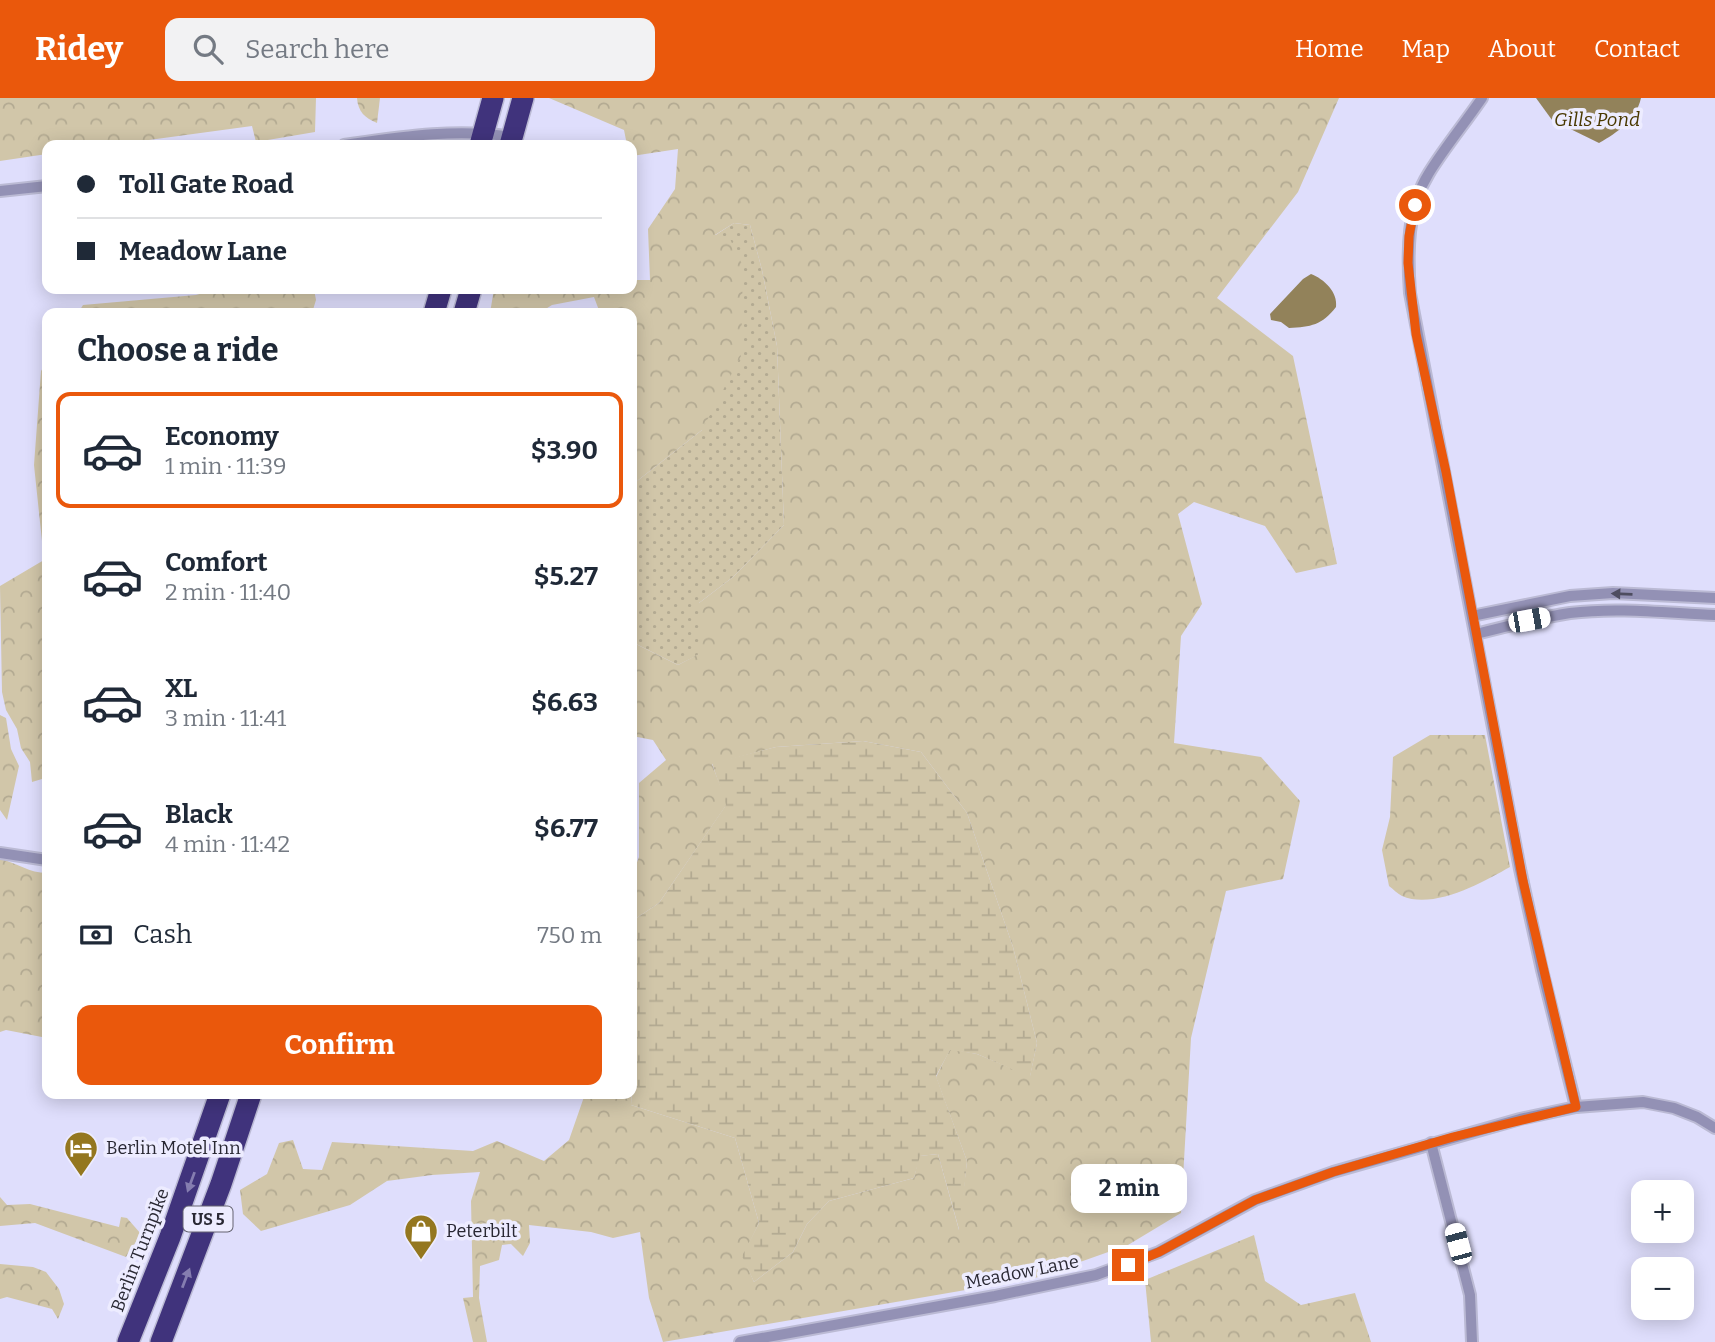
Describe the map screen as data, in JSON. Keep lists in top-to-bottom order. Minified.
{"streets":{"highway":["US 5","Berlin Turnpike"],"street":["Meadow Lane"]},"water":["Gills Pond"],"places":{"hotel":["Berlin Motel Inn"],"shop":["Peterbilt"]},"page":{"header":"Ridey","search":"Search here","nav":["Home","Map","About","Contact"],"banner":["Toll Gate Road","Meadow Lane"],"heading":"Choose a ride","list":[{"name":"Economy","note":"1 min · 11:39","value":"$3.90"},{"name":"Comfort","note":"2 min · 11:40","value":"$5.27"},{"name":"XL","note":"3 min · 11:41","value":"$6.63"},{"name":"Black","note":"4 min · 11:42","value":"$6.77"}],"pay":["Cash","750 m"],"buttons":"Confirm","bubble":"2 min","map_buttons":["+","−"]}}
